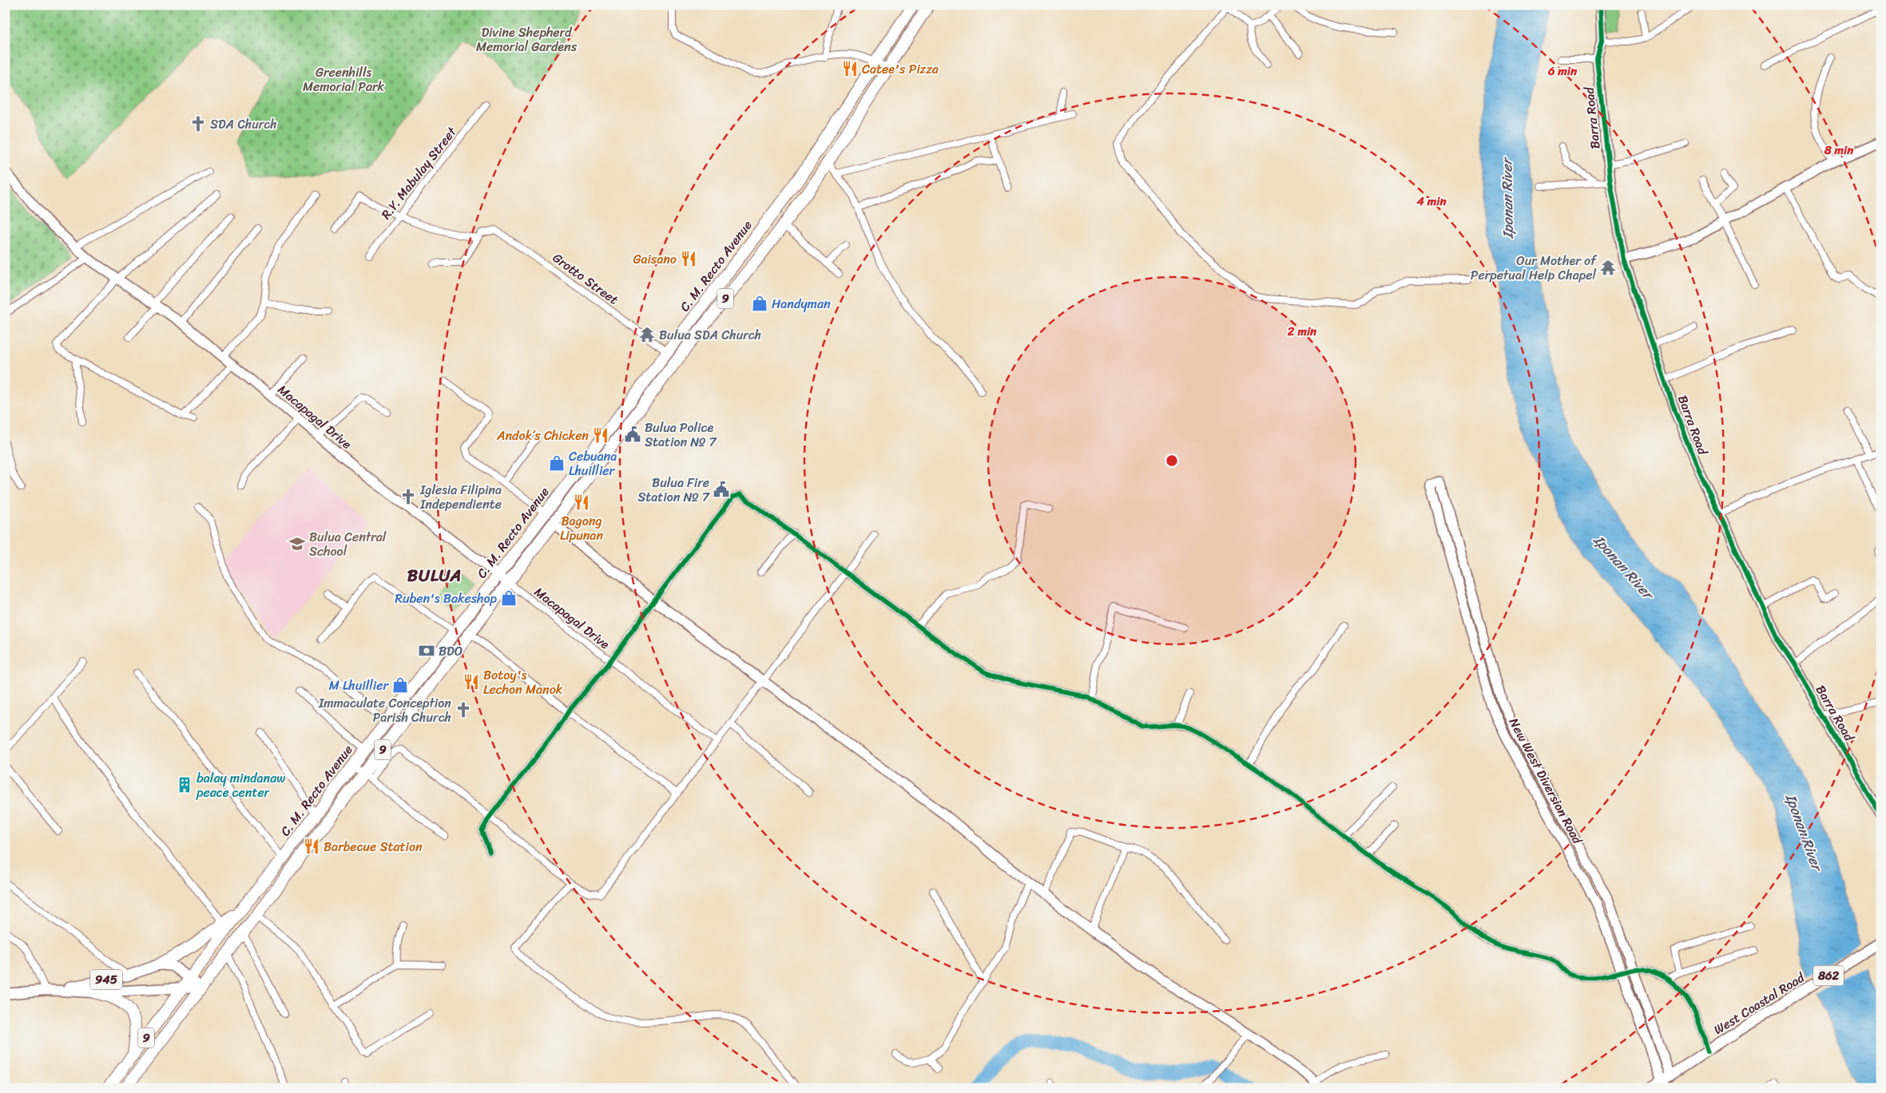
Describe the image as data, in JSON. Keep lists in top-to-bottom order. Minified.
{"streets":{"highway":["C. M. Recto Avenue","9"],"main road":["862","945","West Coastal Road"],"street":["Barra Road","R.Y. Mabulay Street","Grotto Street","Macapagal Drive","New West Diversion Road"]},"crossings":[["C. M. Recto Avenue","Grotto Street"],["C. M. Recto Avenue","Macapagal Drive"],["C. M. Recto Avenue","945"],["New West Diversion Road","West Coastal Road"]],"districts":["BULUA"],"water":["Iponan River"],"parks":["Divine Shepherd Memorial Gardens","Greenhills Memorial Park"],"places":{"restaurant":["Catee's Pizza","Gaisano","Andok’s Chicken","Bagong Lipunan","Botoy's Lechon Manok","Barbecue Station"],"church":["SDA Church","Iglesia Filipina Independiente","Immaculate Conception Parish Church"],"temple":["Our Mother of Perpetual Help Chapel","Bulua SDA Church"],"shop":["Handyman","Cebuana Lhuillier","Ruben's Bakeshop","M Lhuillier"],"public building":["Bulua Police Station № 7","Bulua Fire Station № 7"],"school or university":["Bulua Central School"],"bank":["BDO"],"building":["balay mindanaw peace center"]},"rings":["6 min","8 min","4 min","2 min"]}
